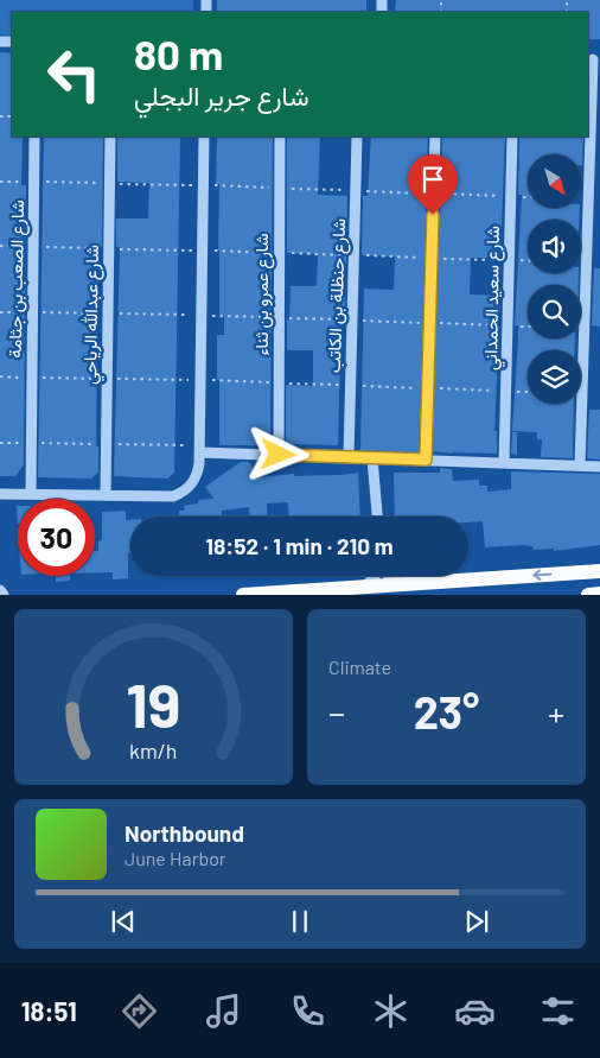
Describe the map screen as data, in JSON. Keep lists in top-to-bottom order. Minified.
{"streets":{"street":["شارع الصعب بن جثامة","شارع عمرو بن ثناء","شارع حنظلة بن الكاتب","شارع سعيد الحمداني","شارع عبدالله الرياحي"]},"north":"bottom right","page":{"turn":["80 m","شارع جرير البجلي"],"limit":"30","trip":"18:52 · 1 min · 210 m","tile":"Climate","heat":["−","23°","+"],"song":["Northbound","June Harbor"],"tabs":"18:51","gauge":["19","km/h"]}}
